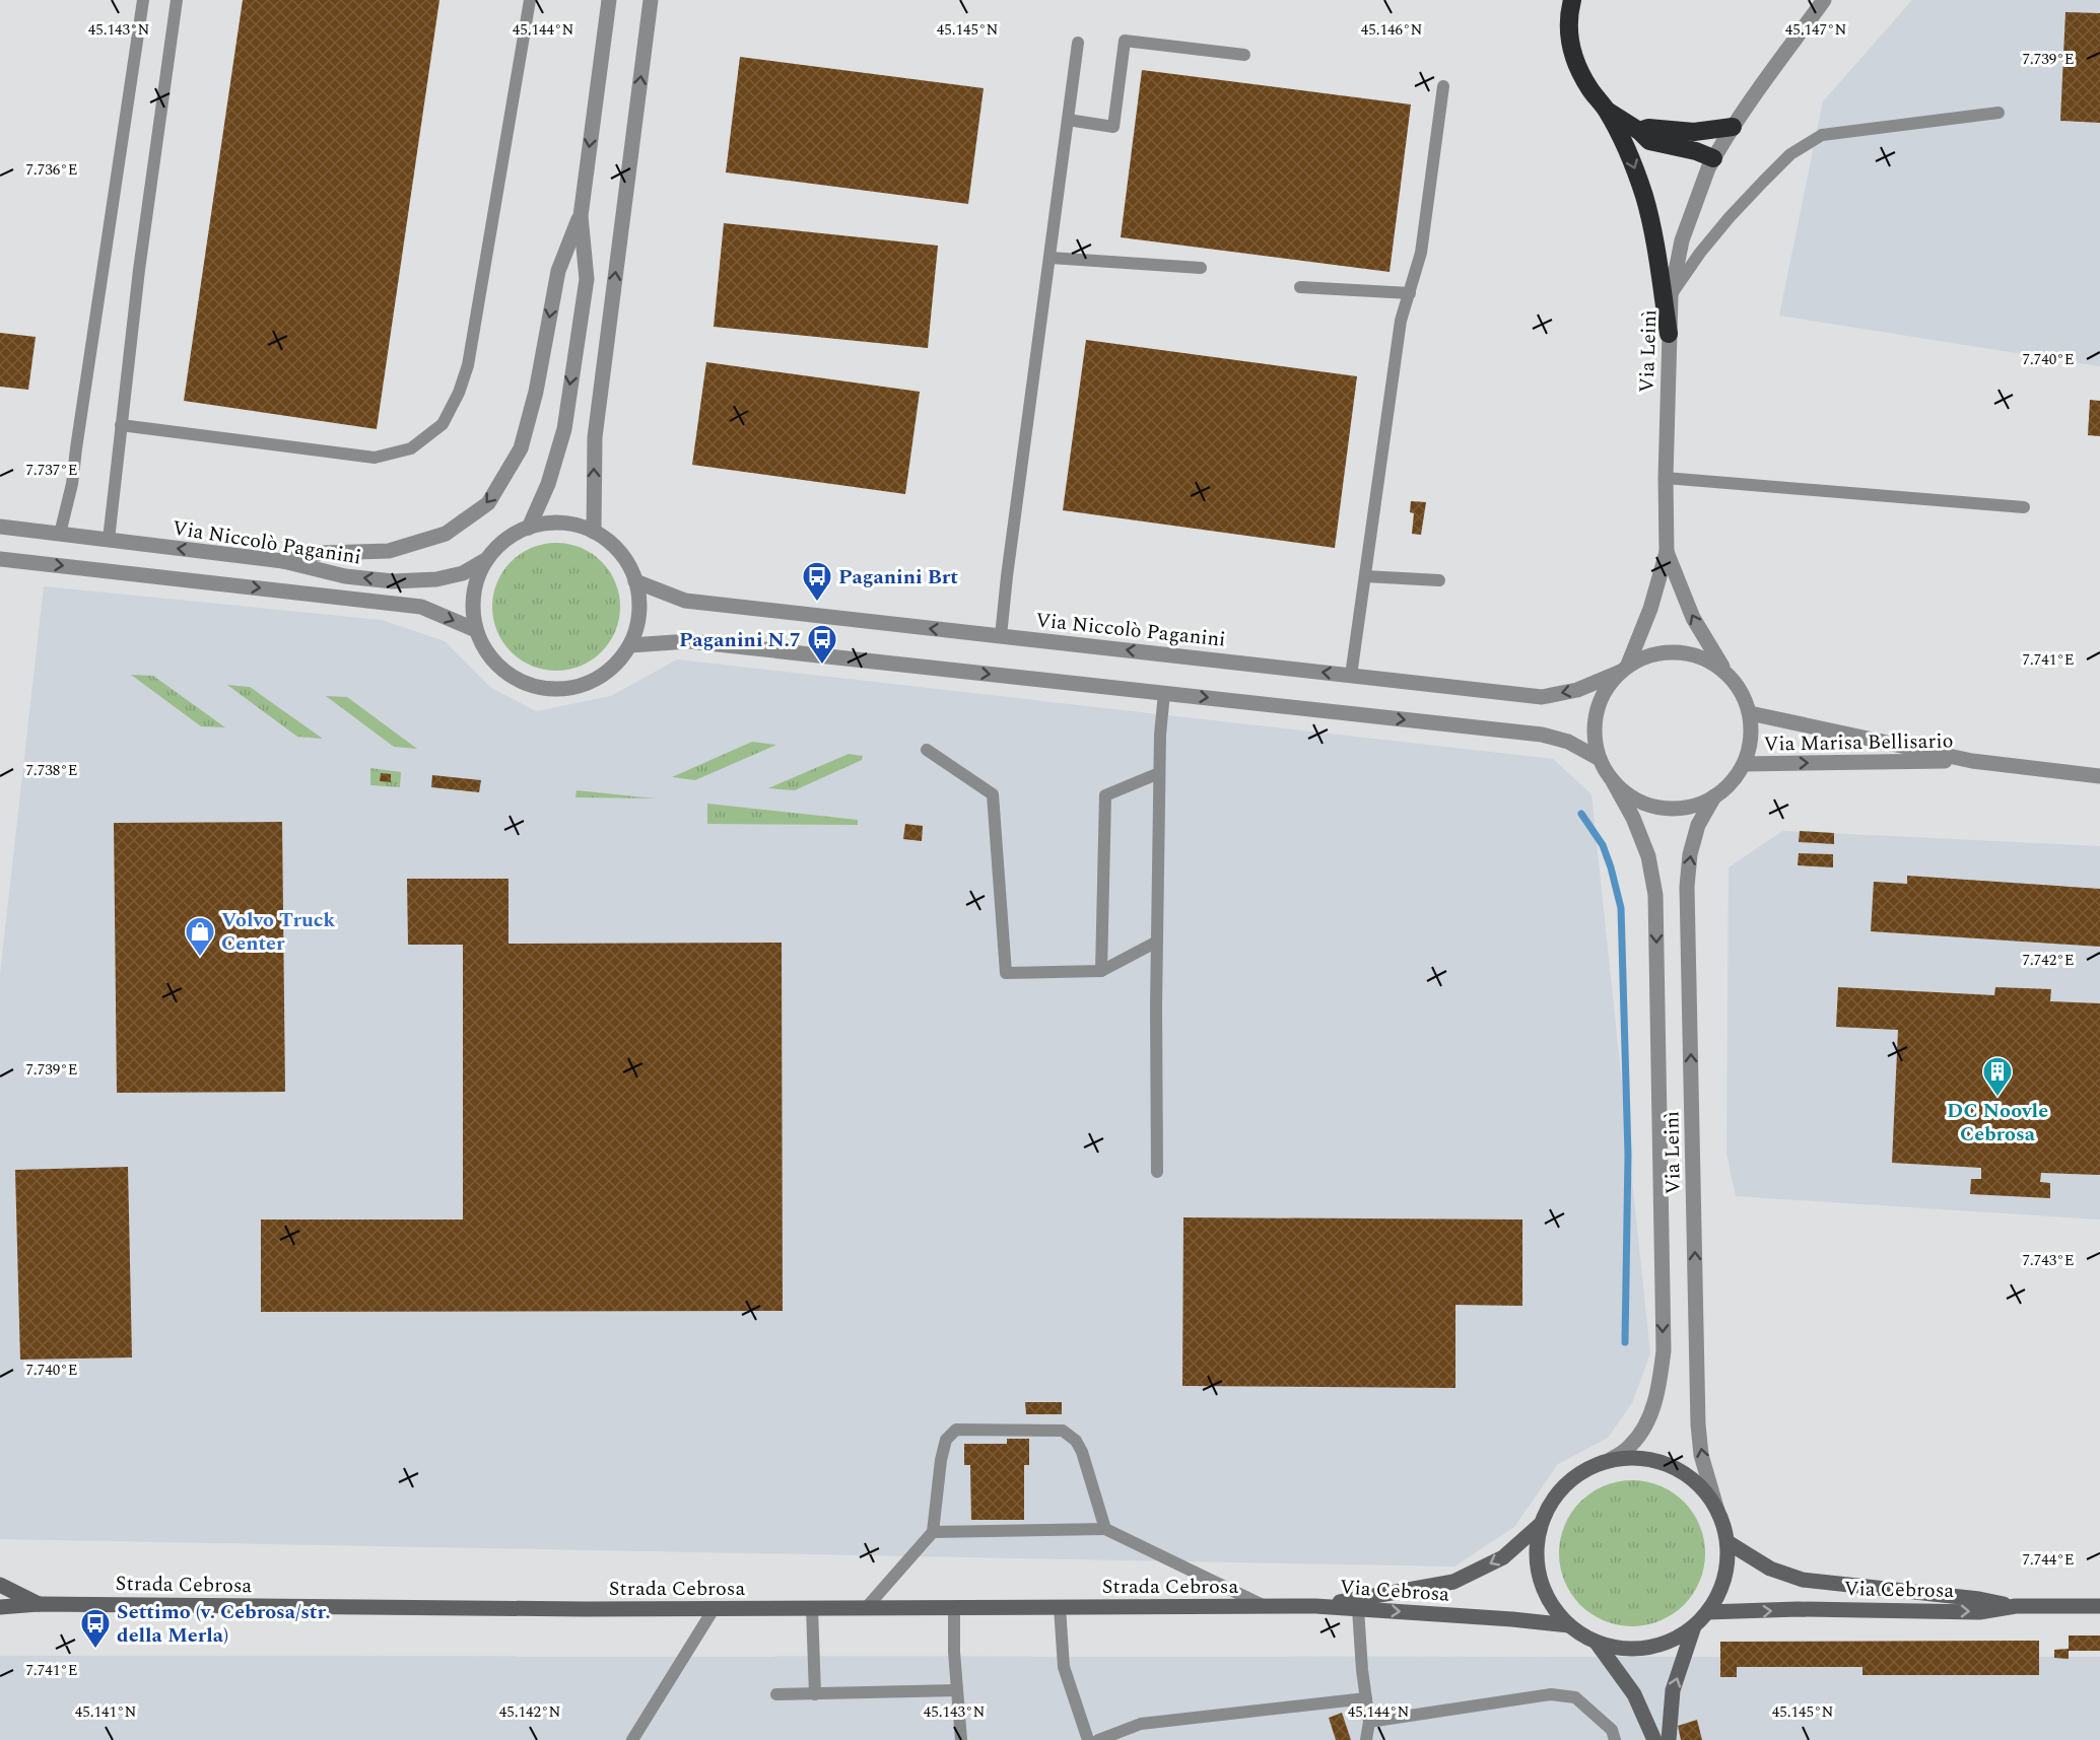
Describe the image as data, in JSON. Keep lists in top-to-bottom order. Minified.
{"streets":{"main road":["Strada Cebrosa","Via Cebrosa"],"street":["Via Leinì","Via Niccolò Paganini","Via Marisa Bellisario"]},"crossings":[["Via Leinì","Via Niccolò Paganini"],["Via Leinì","Via Marisa Bellisario"],["Via Leinì","Via Cebrosa"],["Via Niccolò Paganini","Via Marisa Bellisario"],["Strada Cebrosa","Via Cebrosa"]],"places":{"bus stop":["Paganini Brt","Paganini N.7","Settimo (v. Cebrosa/str. della Merla)"],"shop":["Volvo Truck Center"],"building":["DC Noovle Cebrosa"]},"coordinates":["45.147°N","45.143°N","45.144°N","45.145°N","45.146°N","7.739°E","7.736°E","7.740°E","7.737°E","7.741°E","7.738°E","7.742°E","7.743°E","7.744°E","45.141°N","45.142°N"]}
